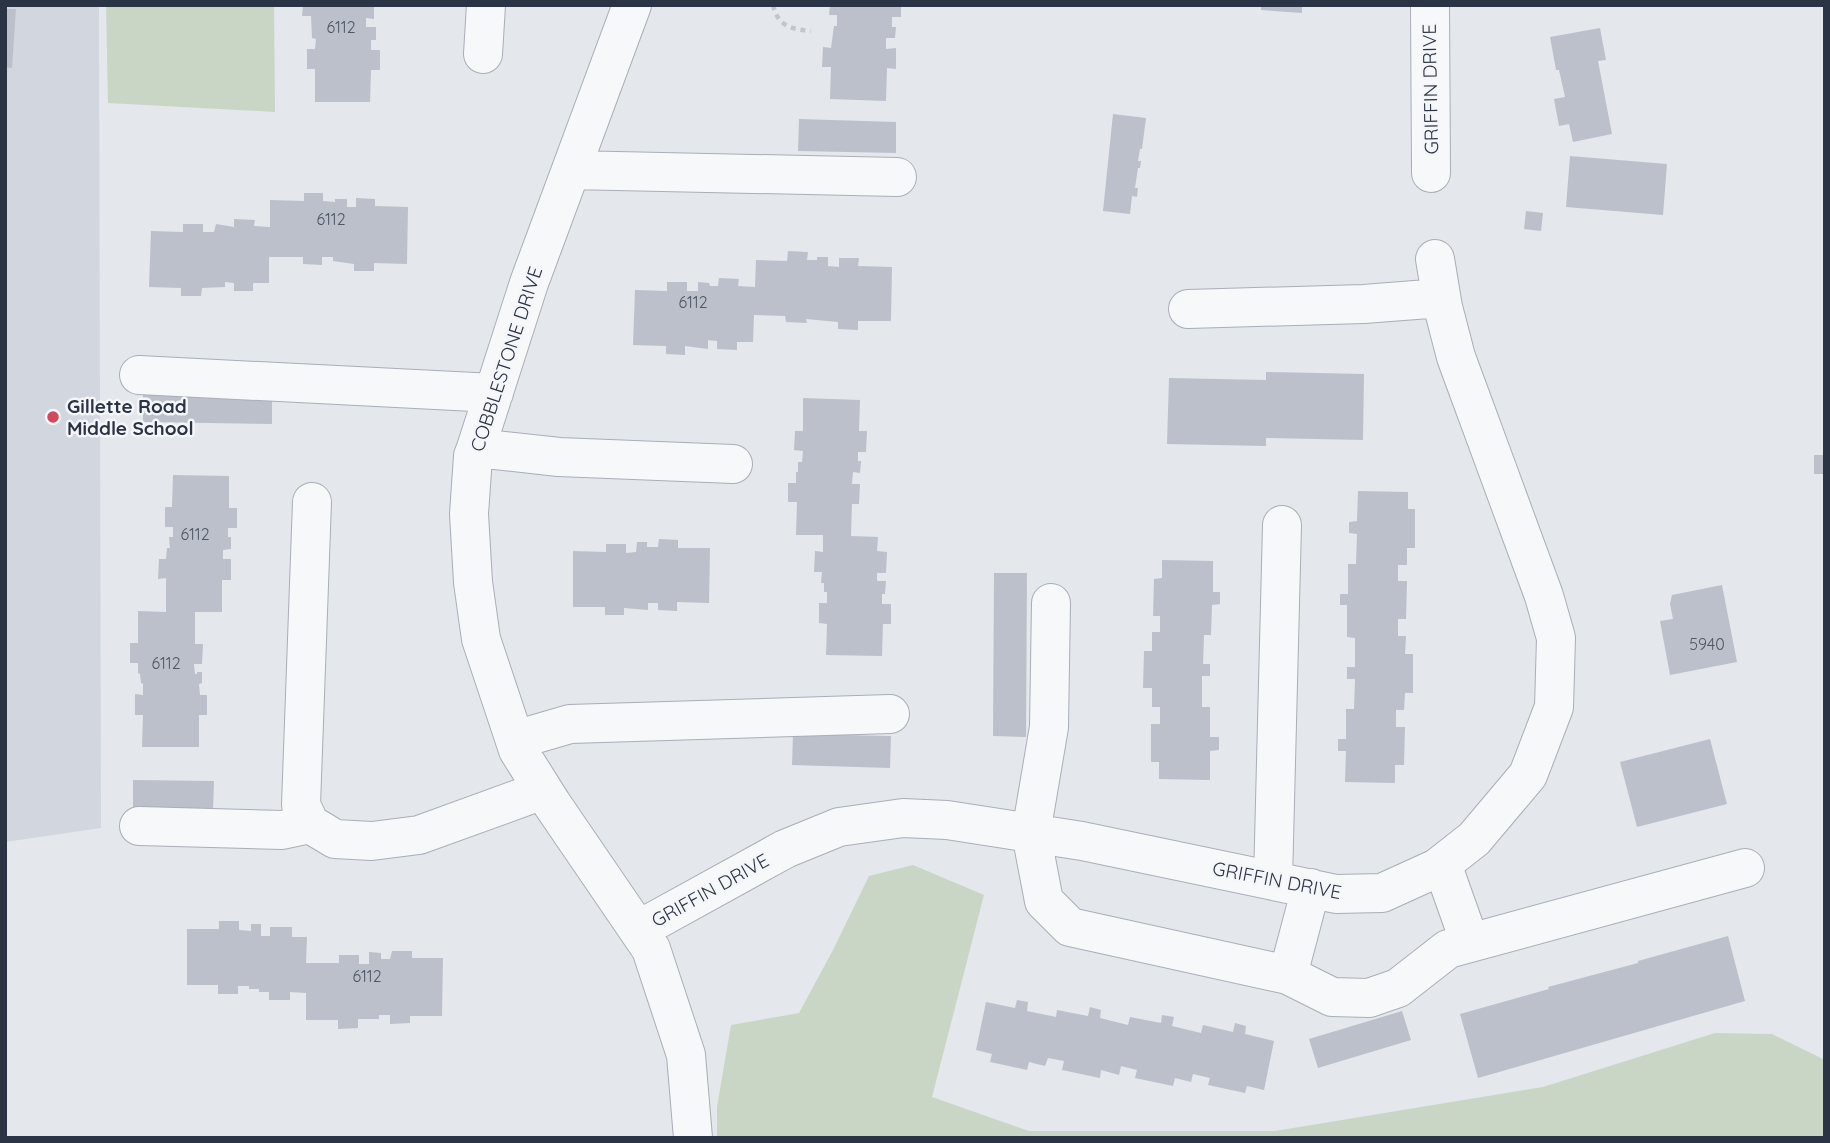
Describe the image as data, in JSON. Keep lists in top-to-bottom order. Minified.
{"streets":{"street":["GRIFFIN DRIVE","COBBLESTONE DRIVE"]},"crossings":[["GRIFFIN DRIVE","COBBLESTONE DRIVE"]],"places":["Gillette Road Middle School"],"house_numbers":["6112","6112","6112","6112","5940","6112","6112"]}
